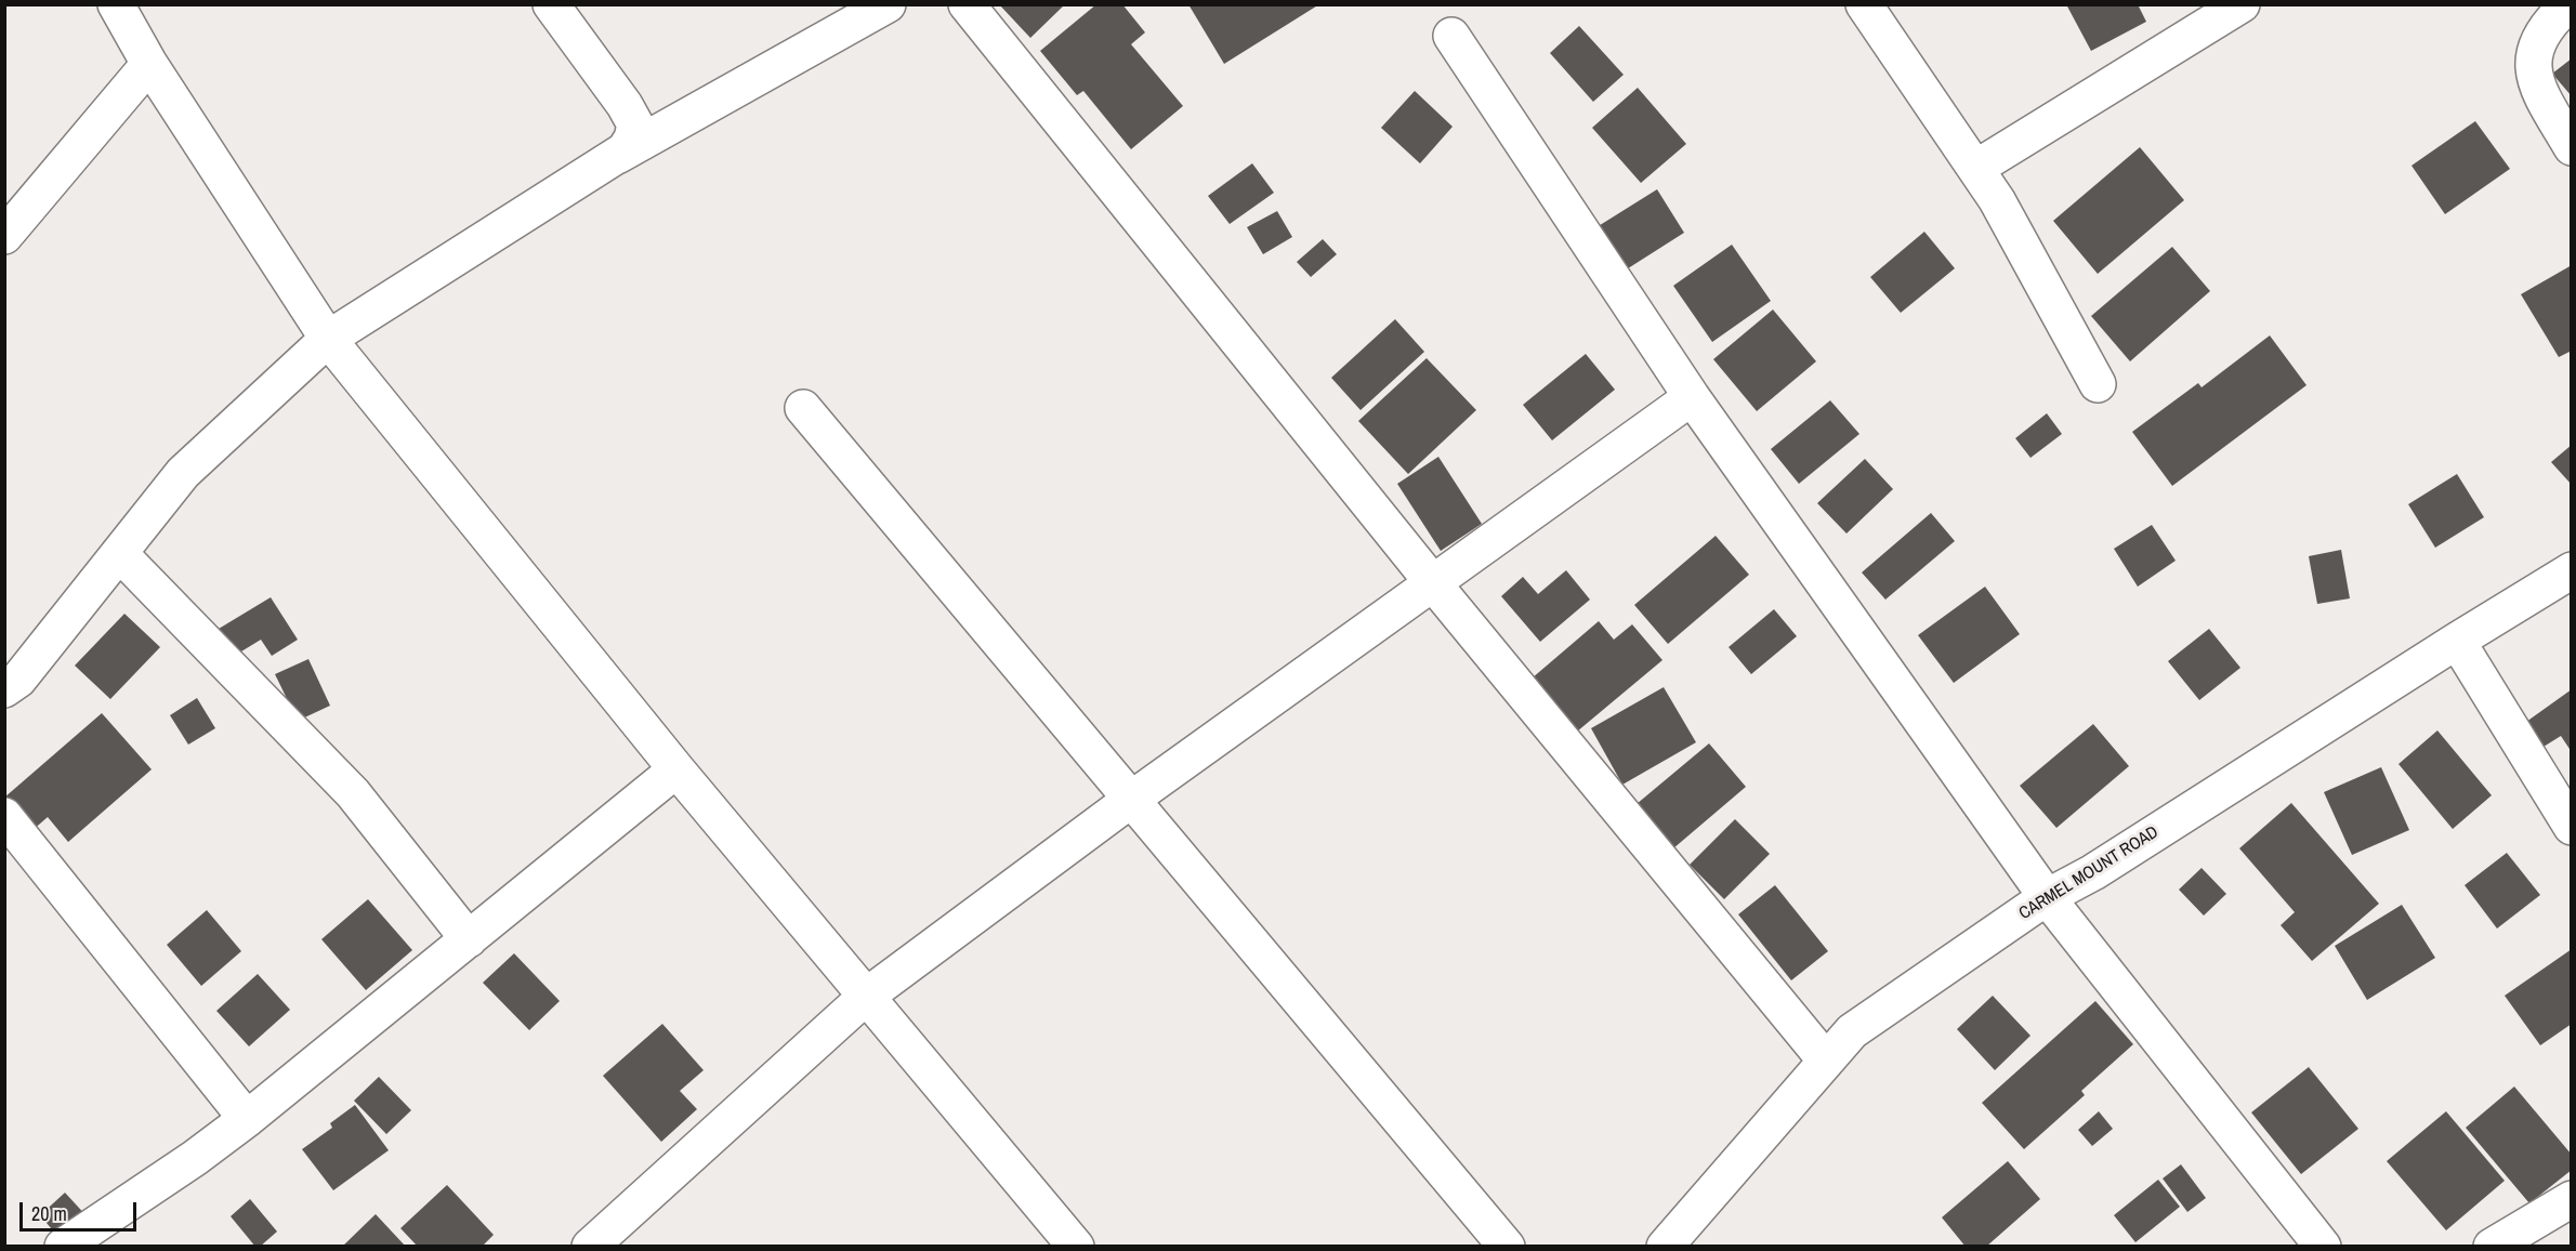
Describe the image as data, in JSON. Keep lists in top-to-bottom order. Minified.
{"streets":{"street":["CARMEL MOUNT ROAD"]},"scale_bar":"20 m"}
